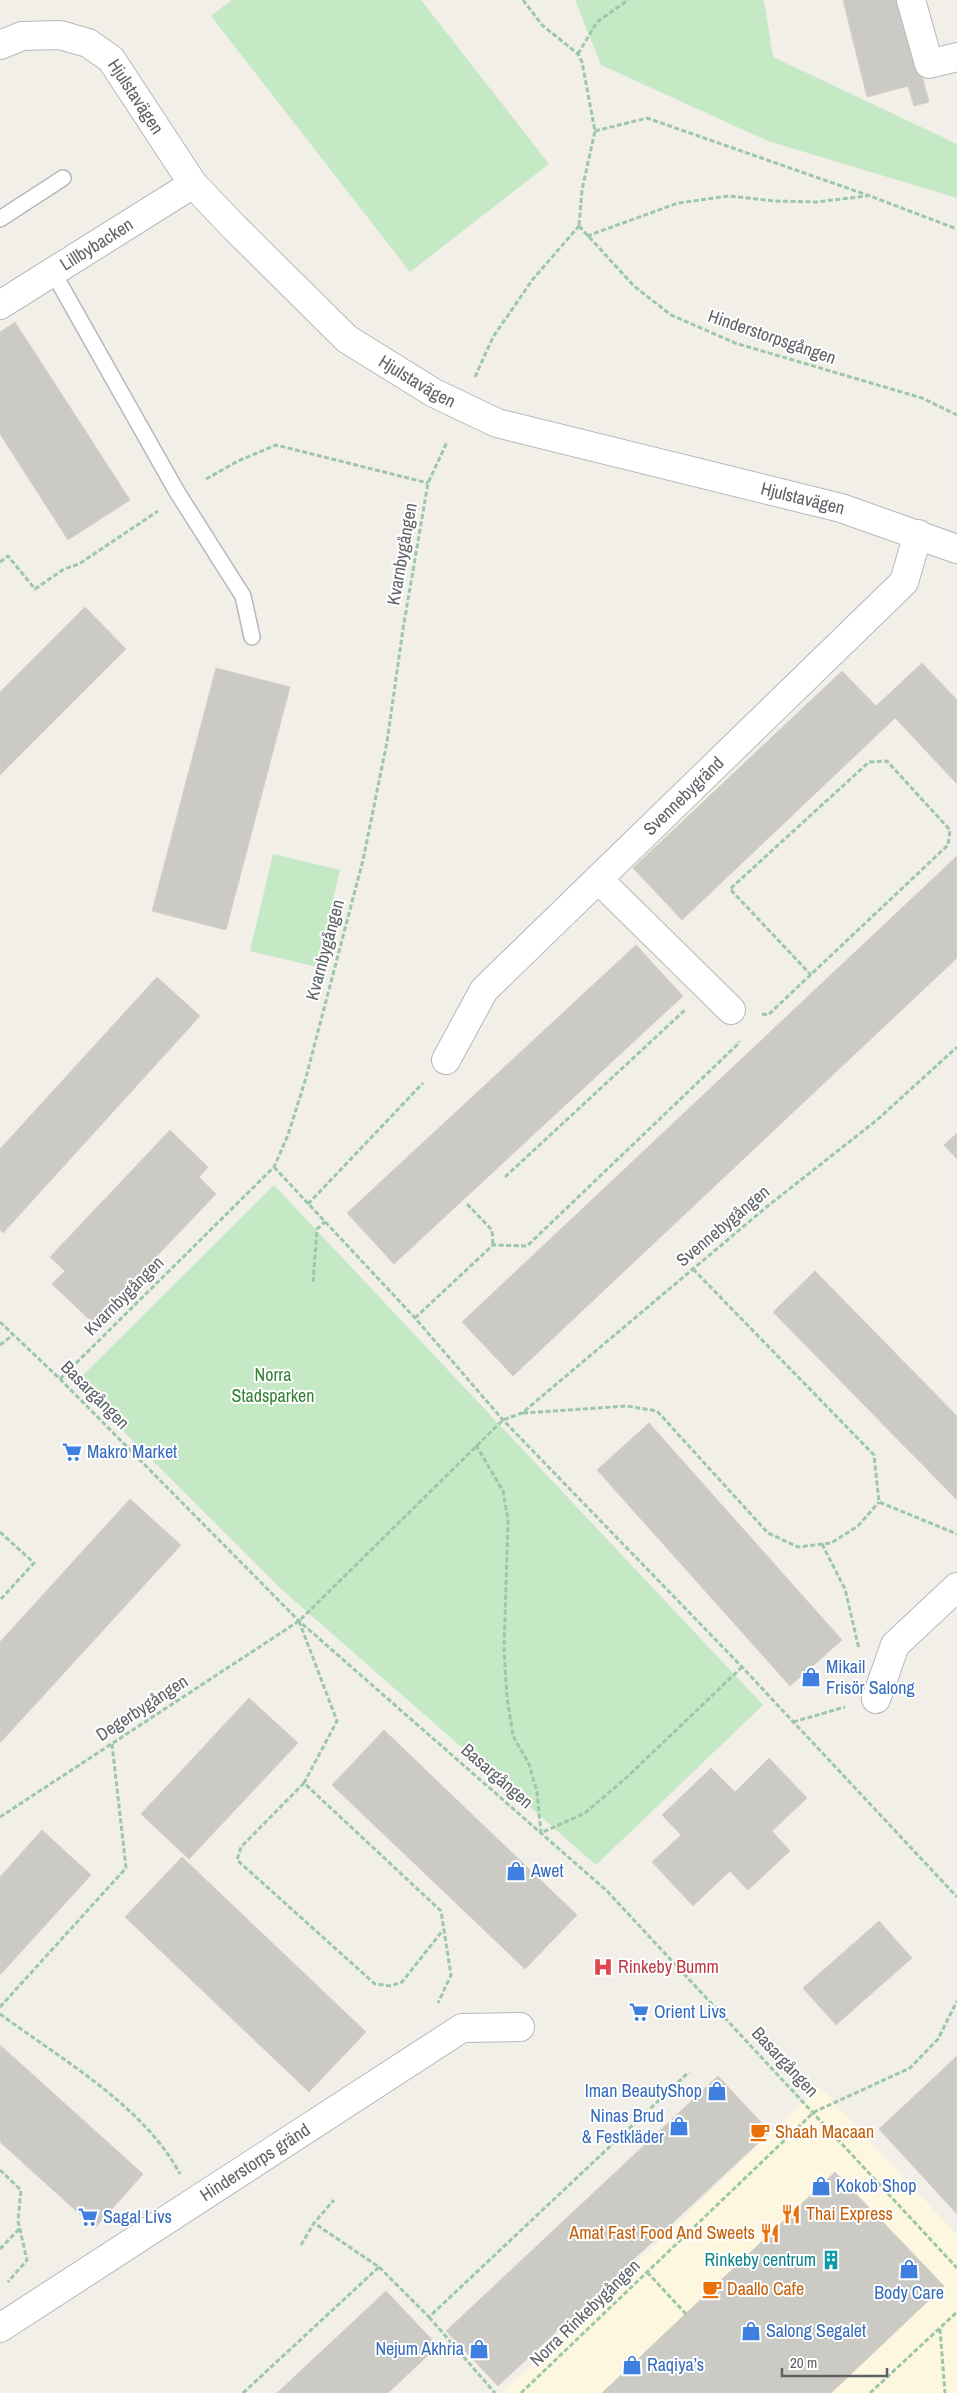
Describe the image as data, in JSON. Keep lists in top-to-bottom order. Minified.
{"streets":{"street":["Hjulstavägen","Lillbybacken","Svennebygränd","Hinderstorps gränd"],"path":["Hinderstorpsgången","Kvarnbygången","Svennebygången","Basargången","Degerbygången","Norra Rinkebygången"]},"crossings":[["Hjulstavägen","Lillbybacken"],["Hjulstavägen","Svennebygränd"],["Kvarnbygången","Basargången"],["Svennebygången","Degerbygången"],["Basargången","Degerbygången"],["Basargången","Norra Rinkebygången"]],"parks":["Norra Stadsparken"],"places":{"supermarket":["Makro Market","Orient Livs","Sagal Livs"],"shop":["Mikail Frisör Salong","Awet","Iman BeautyShop","Ninas Brud & Festkläder","Kokob Shop","Body Care","Salong Segalet","Nejum Akhria","Raqiya’s"],"hospital":["Rinkeby Bumm"],"cafe":["Shaah Macaan","Daallo Cafe"],"restaurant":["Thai Express","Amat Fast Food And Sweets"],"building":["Rinkeby centrum"]},"scale_bar":"20 m"}
